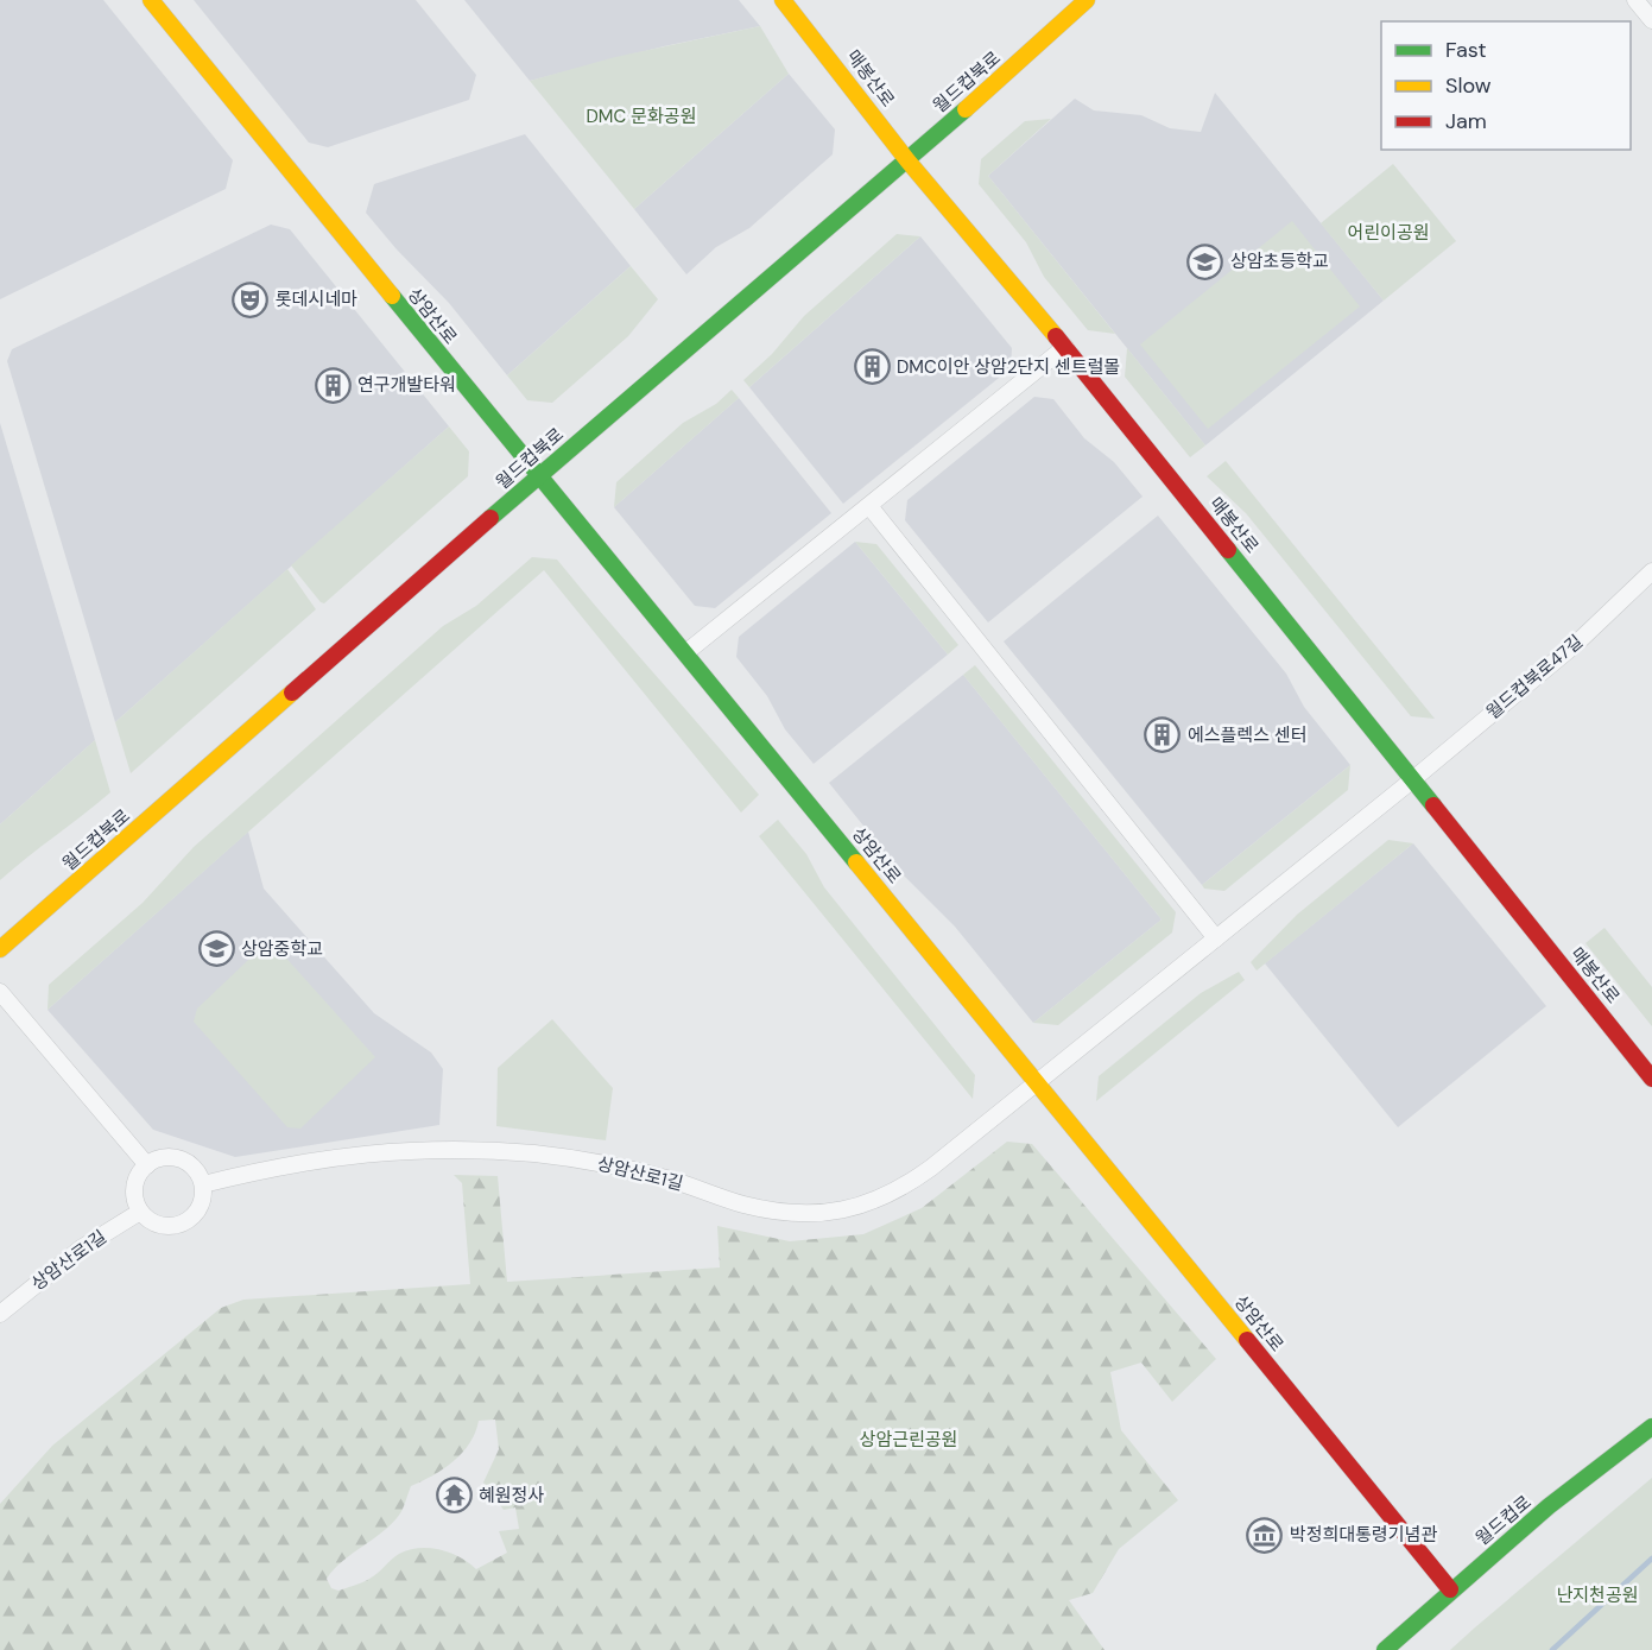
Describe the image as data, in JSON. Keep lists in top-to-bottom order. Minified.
{"streets":{"main road":["매봉산로","월드컵북로","상암산로","월드컵로"],"street":["월드컵북로47길","상암산로1길"]},"crossings":[["매봉산로","월드컵북로"],["매봉산로","월드컵북로47길"],["월드컵북로","상암산로"],["상암산로","상암산로1길"],["상암산로","월드컵로"]],"parks":["DMC 문화공원","어린이공원","상암근린공원","난지천공원"],"places":{"school or university":["상암초등학교","상암중학교"],"theatre":["롯데시네마"],"building":["DMC이안 상암2단지 센트럴몰","연구개발타워","에스플렉스 센터"],"temple":["혜원정사"],"museum":["박정희대통령기념관"]},"legend":["Fast","Slow","Jam"]}
